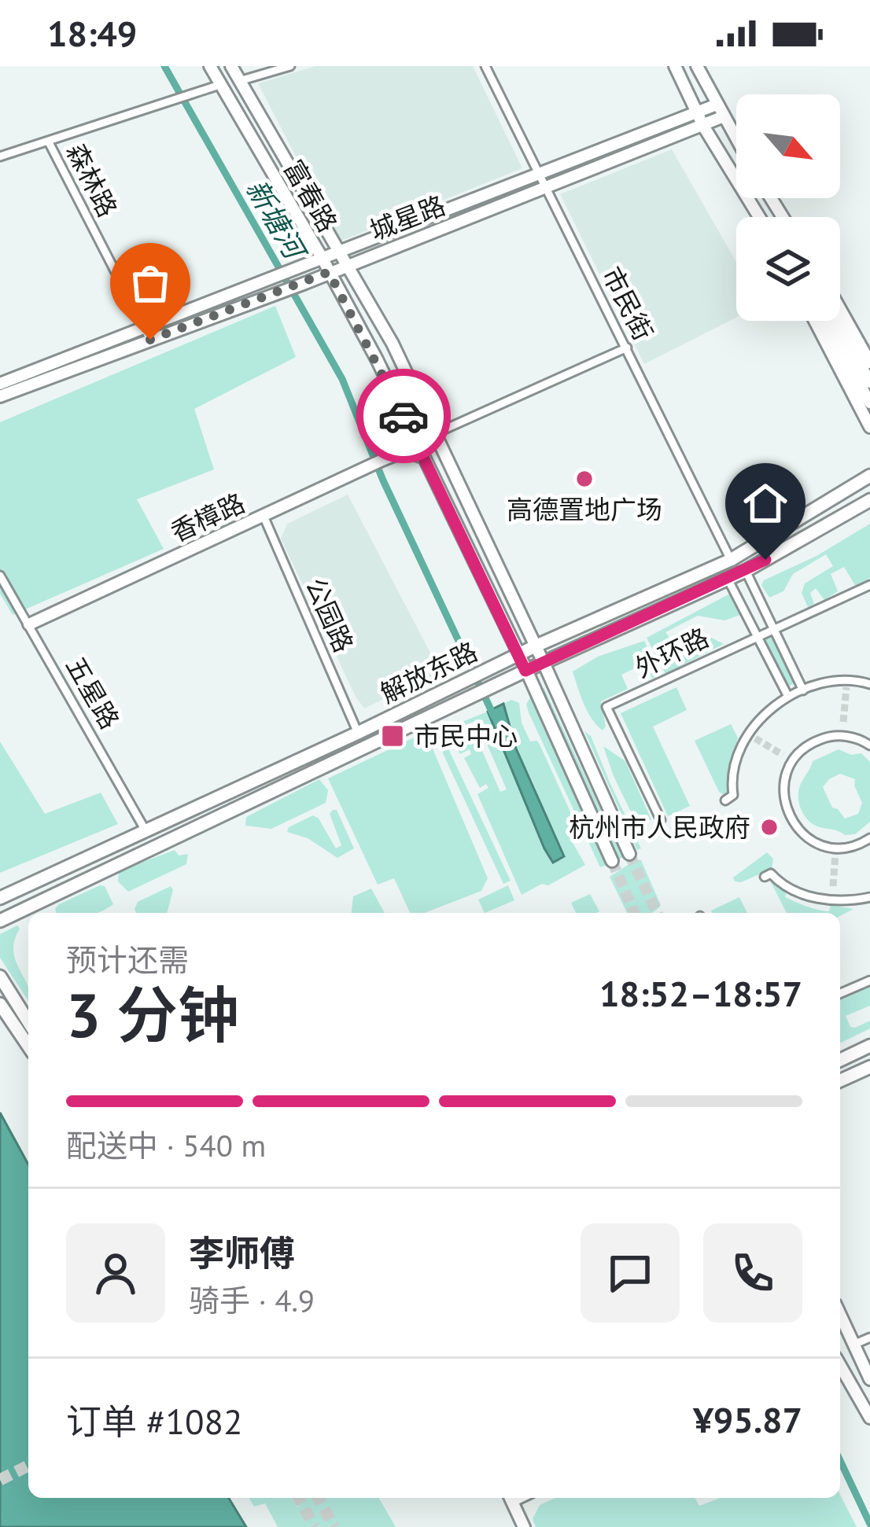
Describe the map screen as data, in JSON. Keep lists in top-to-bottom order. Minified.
{"streets":{"main road":["富春路","城星路","香樟路","解放东路"],"street":["森林路","市民街","公园路","外环路","五星路"]},"crossings":[["森林路","城星路"],["富春路","城星路"],["富春路","解放东路"],["城星路","市民街"],["市民街","解放东路"],["香樟路","公园路"],["香樟路","五星路"],["公园路","解放东路"],["解放东路","五星路"]],"water":["新塘河"],"places":{"other":["高德置地广场","杭州市人民政府"],"transit":["市民中心"]},"north":"bottom right","page":{"status":"18:49","heading":["3 分钟","预计还需","18:52–18:57"],"panel":["李师傅","骑手 · 4.9","订单 #1082","¥95.87"],"bar":"配送中 · 540 m"}}
